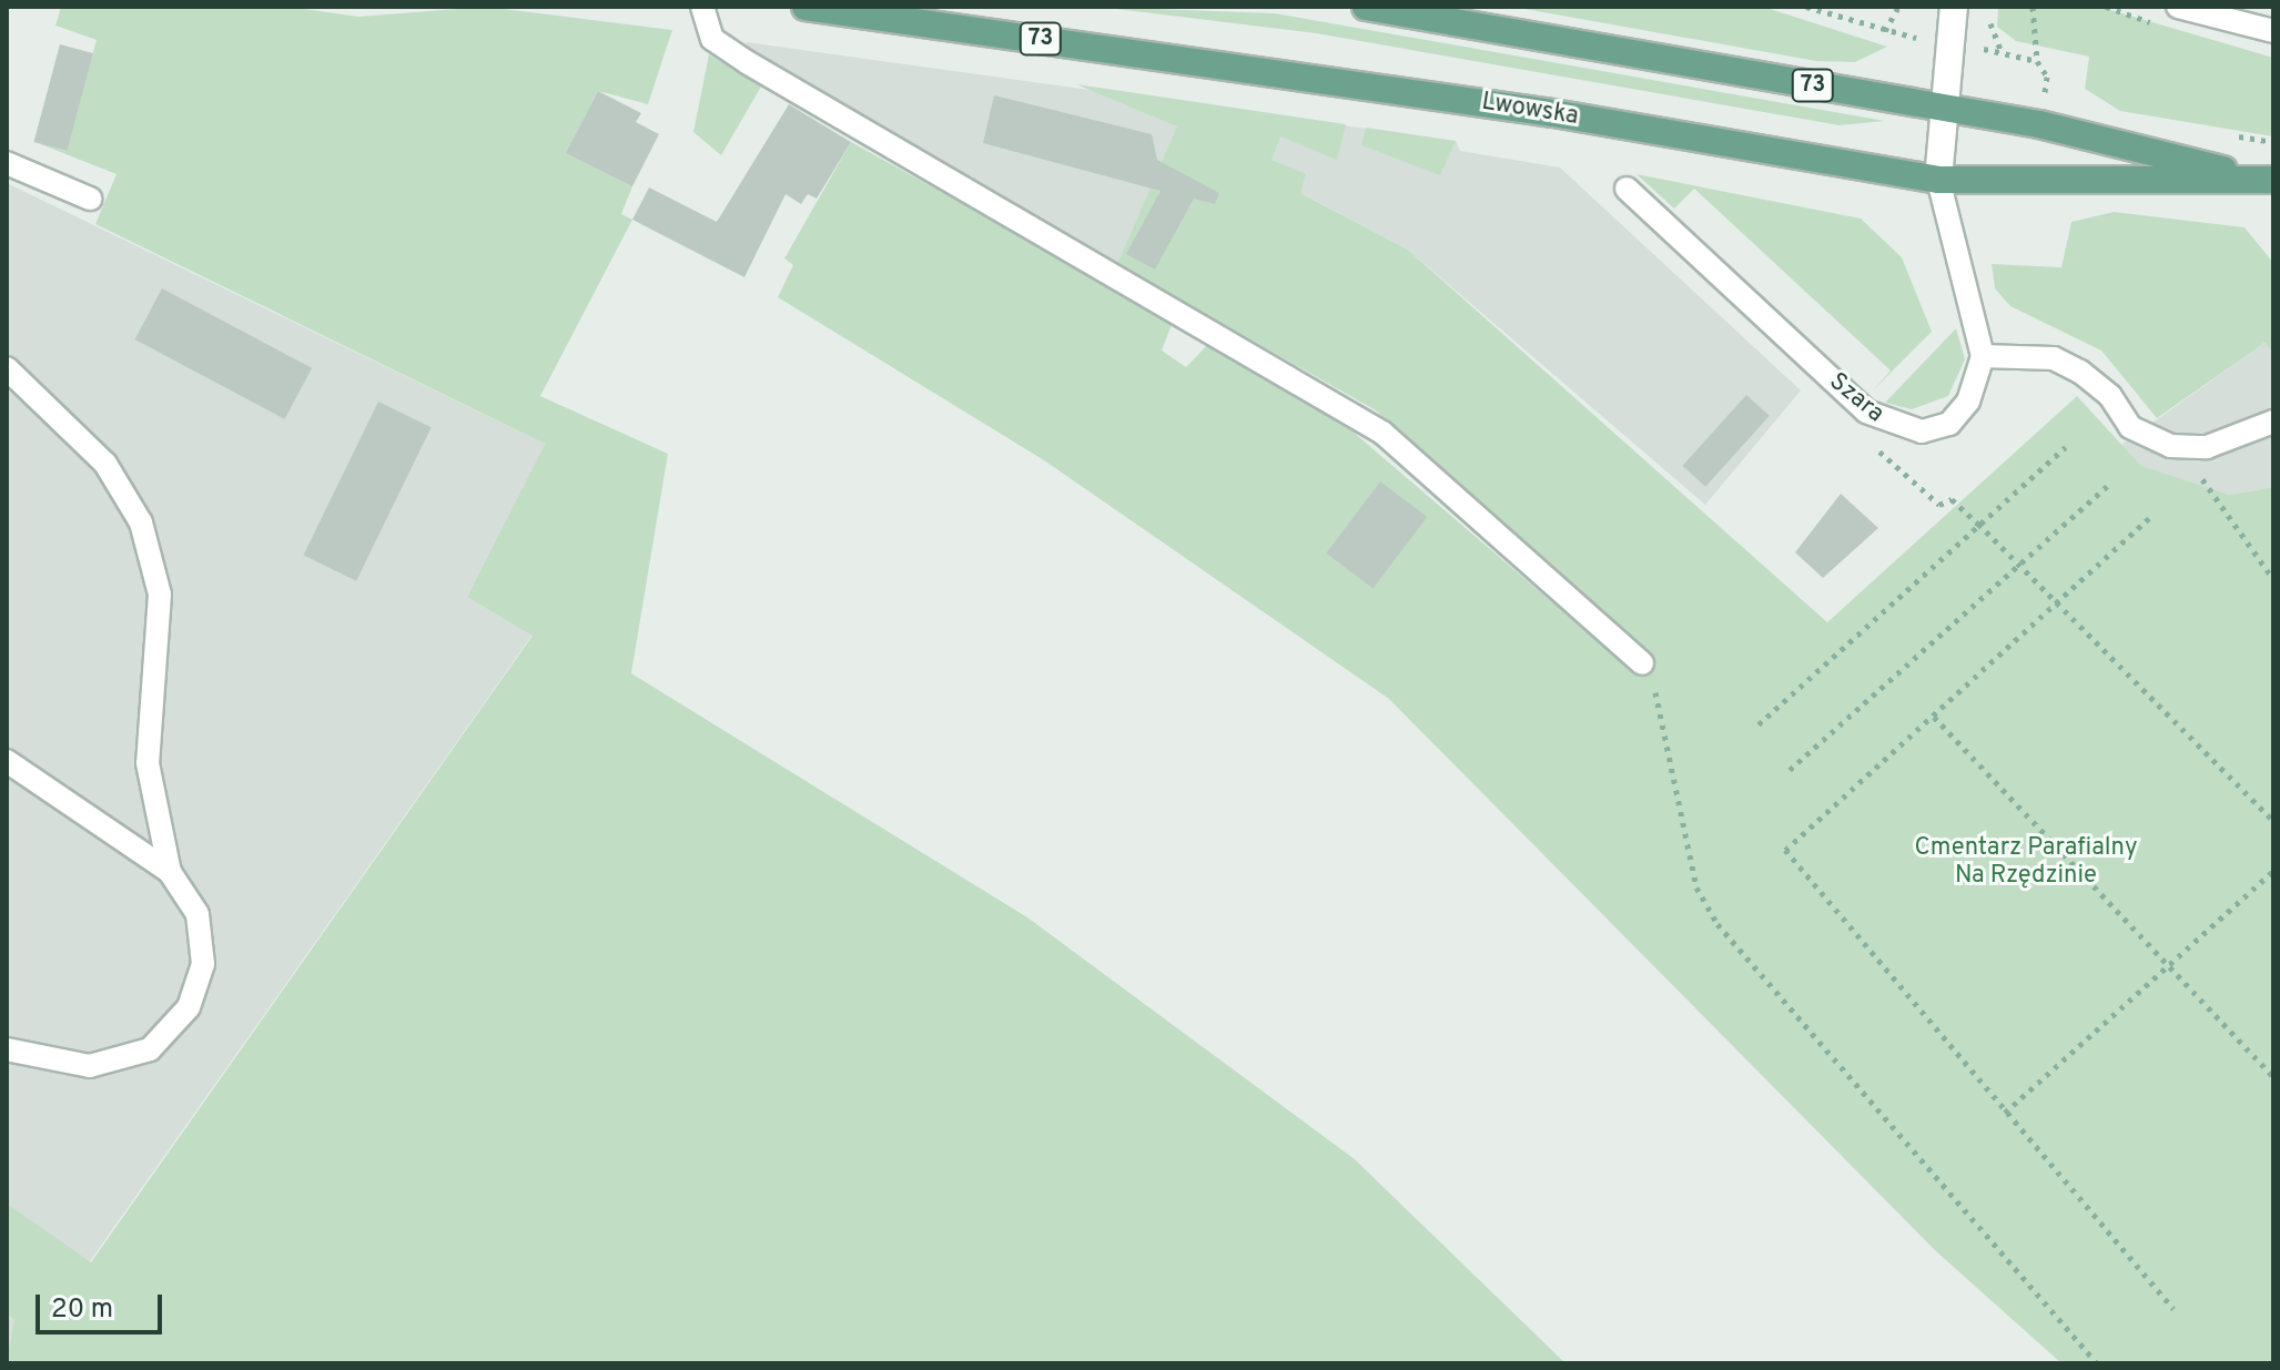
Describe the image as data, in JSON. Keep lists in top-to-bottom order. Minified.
{"streets":{"main road":["73","Lwowska"],"lane":["Szara"]},"parks":["Cmentarz Parafialny Na Rzędzinie"],"scale_bar":"20 m"}
